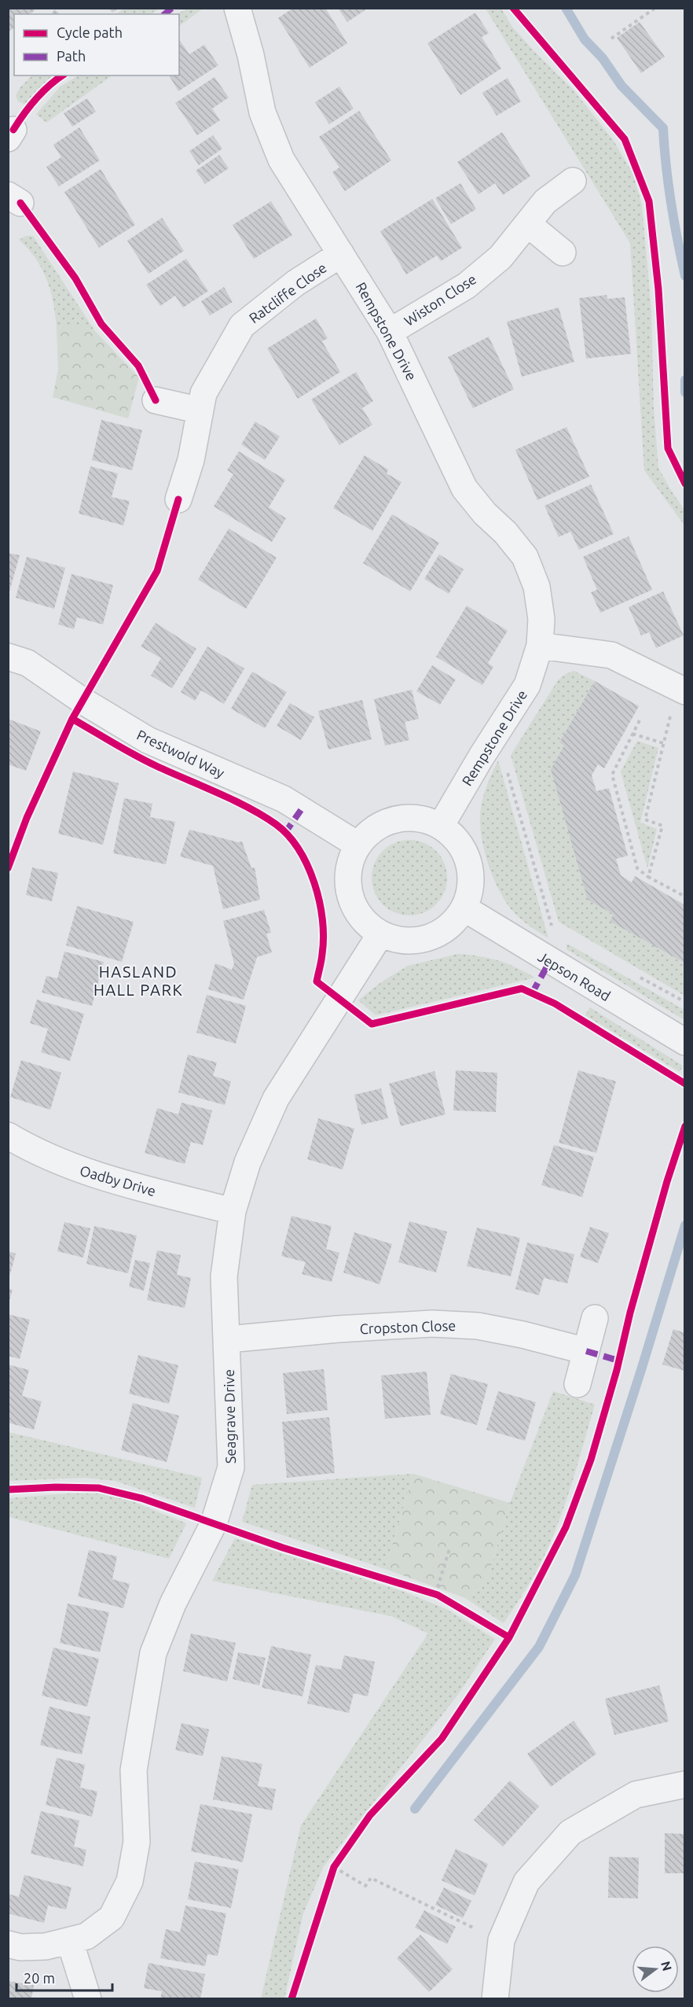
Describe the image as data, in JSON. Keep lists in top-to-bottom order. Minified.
{"streets":{"street":["Ratcliffe Close","Wiston Close","Rempstone Drive","Prestwold Way","Jepson Road","Oadby Drive","Cropston Close","Seagrave Drive"]},"crossings":[["Ratcliffe Close","Rempstone Drive"],["Wiston Close","Rempstone Drive"],["Rempstone Drive","Prestwold Way"],["Rempstone Drive","Jepson Road"],["Rempstone Drive","Seagrave Drive"],["Prestwold Way","Jepson Road"],["Prestwold Way","Seagrave Drive"],["Jepson Road","Seagrave Drive"],["Oadby Drive","Seagrave Drive"],["Cropston Close","Seagrave Drive"]],"districts":["HASLAND HALL PARK"],"legend":["Cycle path","Path"],"scale_bar":"20 m","north":"right"}
